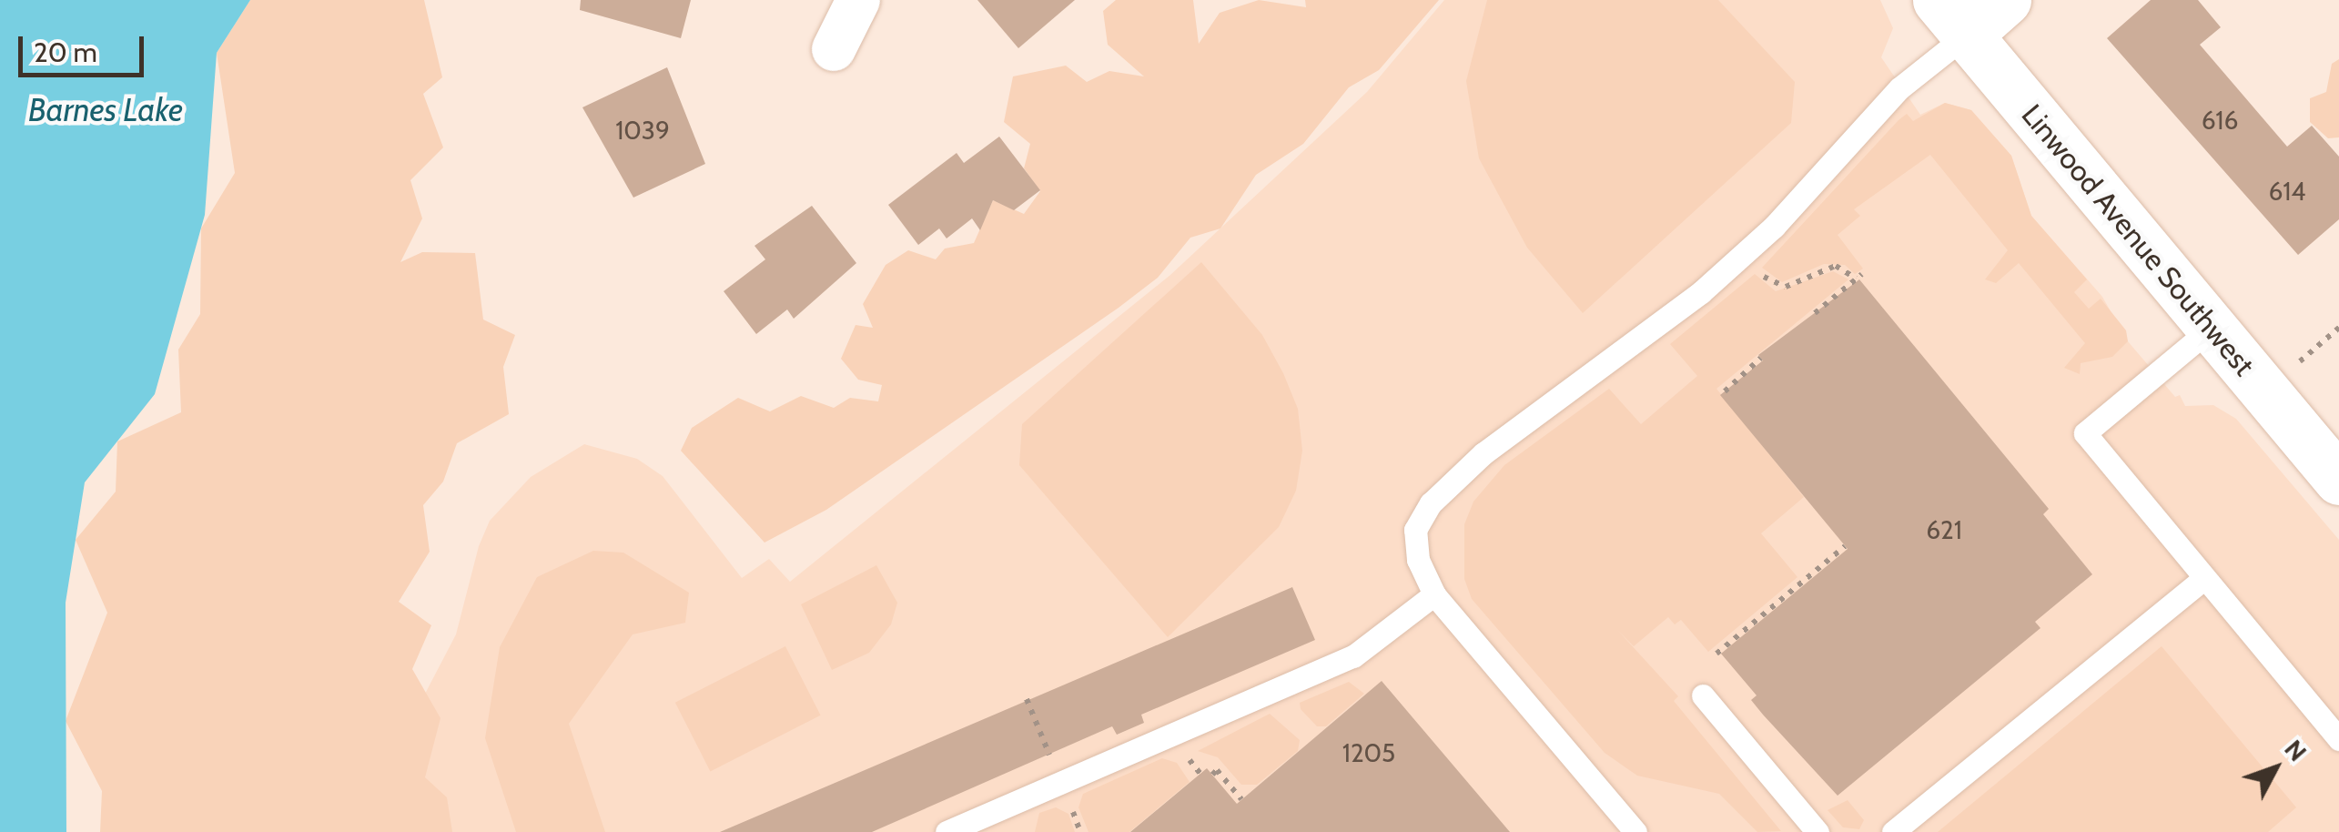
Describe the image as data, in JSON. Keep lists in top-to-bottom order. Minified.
{"streets":{"street":["Linwood Avenue Southwest"]},"water":["Barnes Lake"],"house_numbers":["616","1039","614","621","1205"],"scale_bar":"20 m","north":"top right"}
